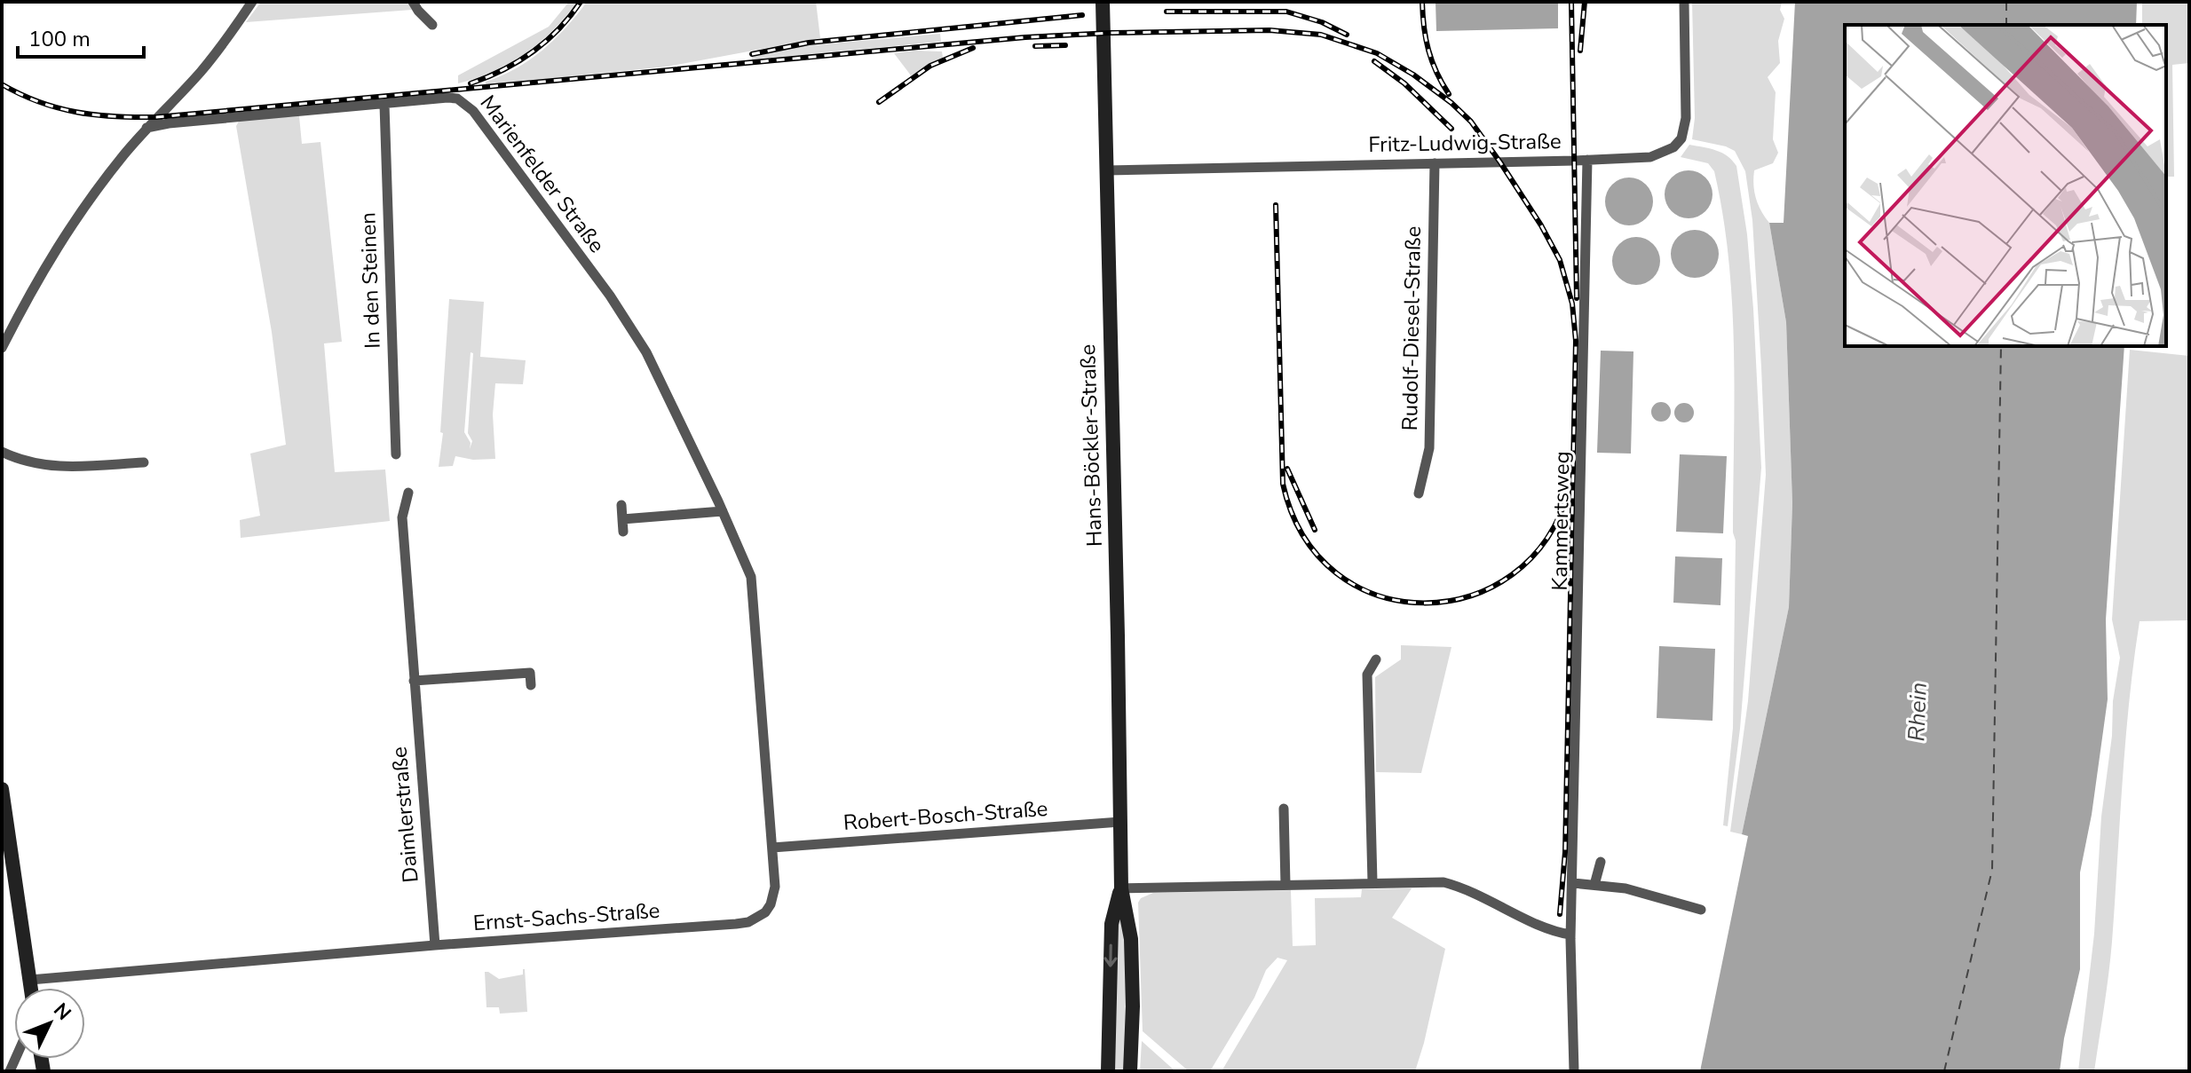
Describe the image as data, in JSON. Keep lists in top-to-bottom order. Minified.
{"streets":{"main road":["Hans-Böckler-Straße"],"street":["Fritz-Ludwig-Straße","Marienfelder Straße","In den Steinen","Rudolf-Diesel-Straße","Kammertsweg","Daimlerstraße","Robert-Bosch-Straße","Ernst-Sachs-Straße"]},"crossings":[["Fritz-Ludwig-Straße","Rudolf-Diesel-Straße"],["Fritz-Ludwig-Straße","Hans-Böckler-Straße"],["Fritz-Ludwig-Straße","Kammertsweg"],["Marienfelder Straße","In den Steinen"],["Marienfelder Straße","Ernst-Sachs-Straße"],["Hans-Böckler-Straße","Robert-Bosch-Straße"],["Daimlerstraße","Ernst-Sachs-Straße"],["Robert-Bosch-Straße","Ernst-Sachs-Straße"]],"water":["Rhein"],"scale_bar":"100 m","north":"top right"}
